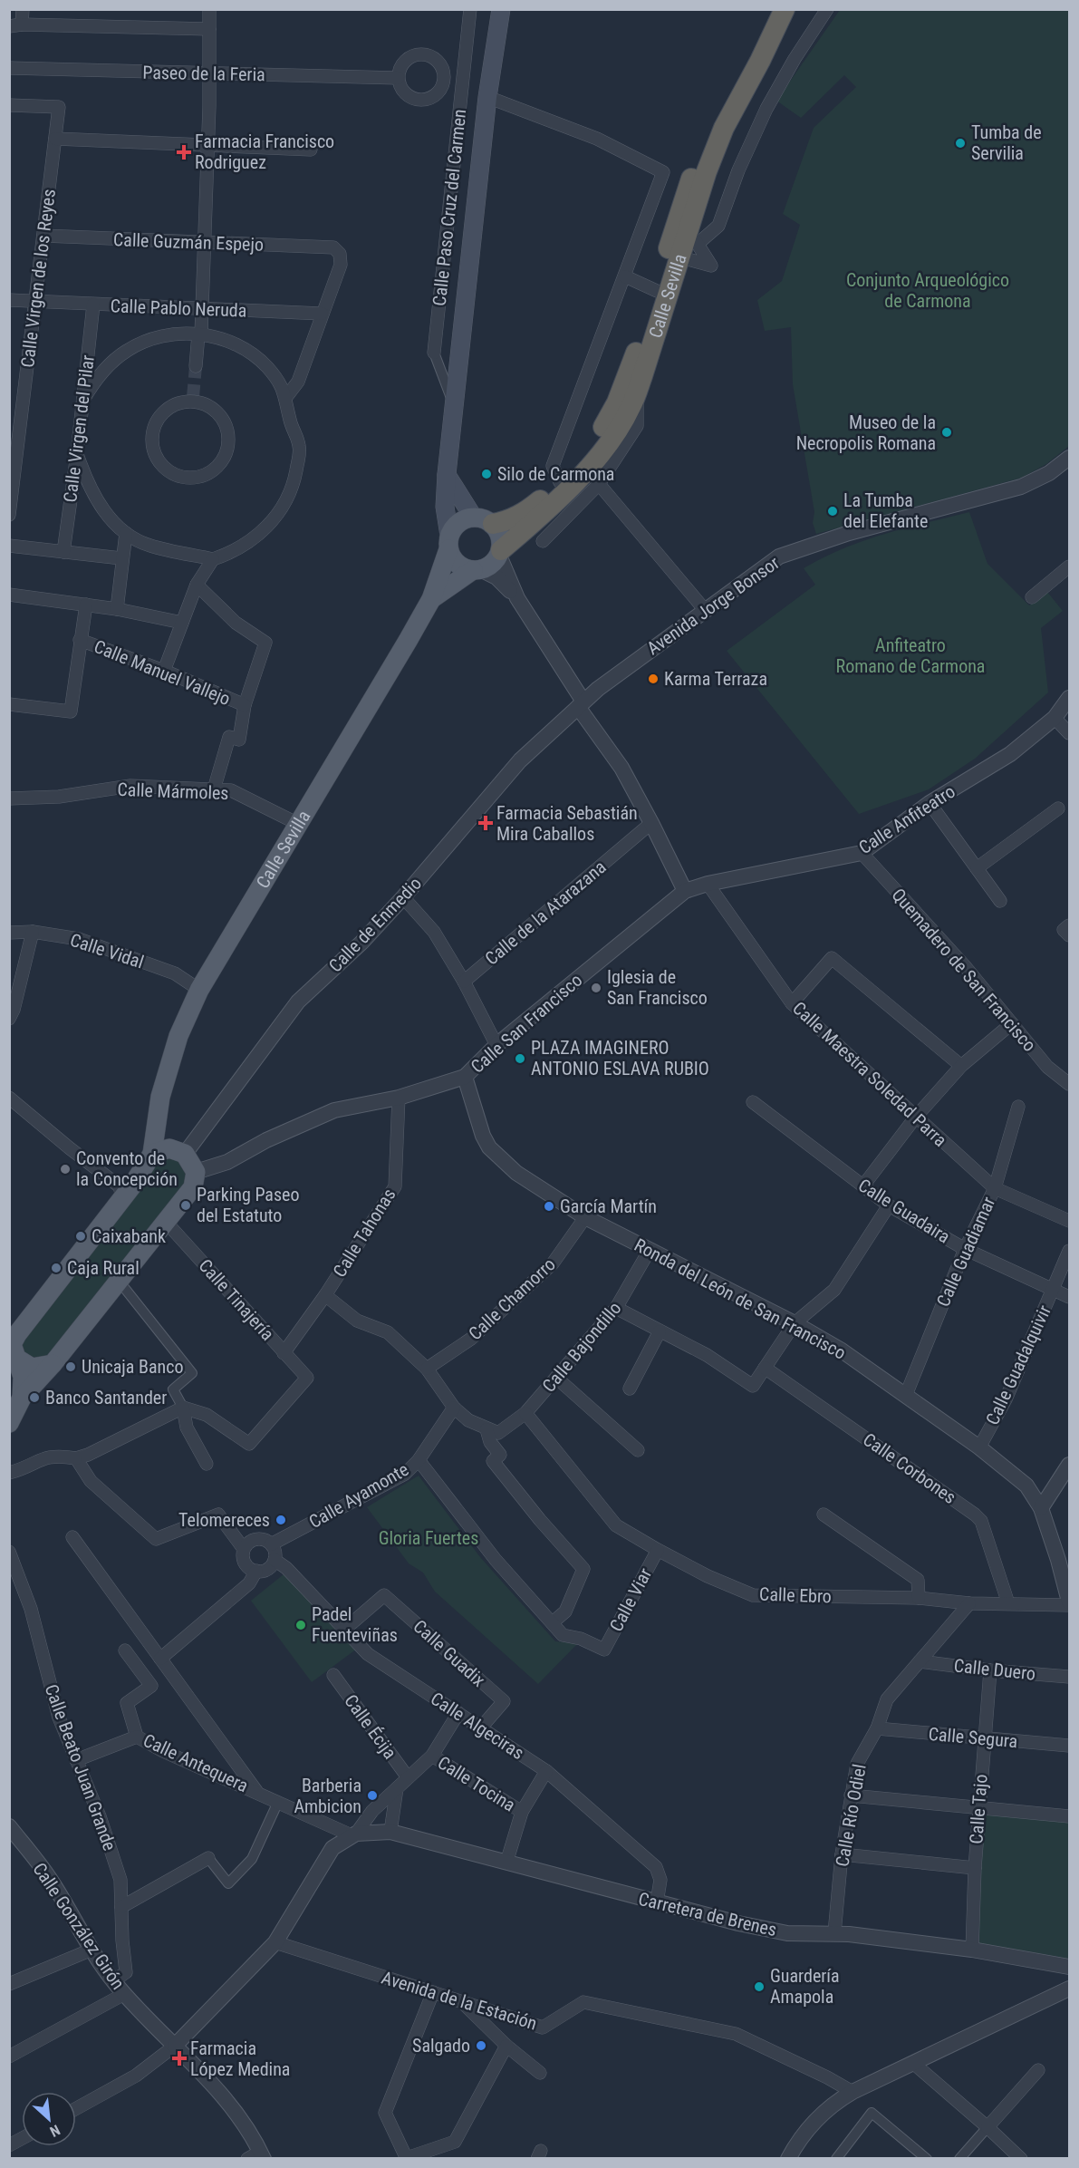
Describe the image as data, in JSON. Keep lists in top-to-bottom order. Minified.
{"streets":{"highway":["Calle Sevilla"],"street":["Paseo de la Feria","Calle Paso Cruz del Carmen","Calle Guzmán Espejo","Calle Virgen de los Reyes","Calle Pablo Neruda","Calle Virgen del Pilar","Avenida Jorge Bonsor","Calle Manuel Vallejo","Calle Mármoles","Calle Anfiteatro","Calle de la Atarazana","Calle de Enmedio","Calle Vidal","Quemadero de San Francisco","Calle San Francisco","Calle Maestra Soledad Parra","Calle Guadaira","Calle Tahonas","Calle Guadiamar","Calle Chamorro","Ronda del León de San Francisco","Calle Tinajería","Calle Bajondillo","Calle Guadalquivir","Calle Corbones","Calle Ayamonte","Calle Ebro","Calle Viar","Calle Guadix","Calle Duero","Calle Algeciras","Calle Écija","Calle Segura","Calle Antequera","Calle Beato Juan Grande","Calle Tocina","Calle Tajo","Calle Río Odiel","Carretera de Brenes","Calle González Girón","Avenida de la Estación"]},"crossings":[["Calle Guzmán Espejo","Calle Virgen de los Reyes"],["Calle Guzmán Espejo","Calle Pablo Neruda"],["Calle Virgen de los Reyes","Calle Pablo Neruda"],["Calle Sevilla","Calle Mármoles"],["Calle Sevilla","Calle de Enmedio"],["Calle Sevilla","Calle Vidal"],["Calle Pablo Neruda","Calle Virgen del Pilar"],["Avenida Jorge Bonsor","Calle de Enmedio"],["Calle Anfiteatro","Quemadero de San Francisco"],["Calle Anfiteatro","Calle San Francisco"],["Calle Anfiteatro","Calle Maestra Soledad Parra"],["Calle San Francisco","Calle Tahonas"],["Calle San Francisco","Ronda del León de San Francisco"],["Calle Maestra Soledad Parra","Calle Guadiamar"],["Calle Guadaira","Calle Guadiamar"],["Calle Guadaira","Calle Guadalquivir"],["Calle Tahonas","Calle Tinajería"],["Calle Guadiamar","Ronda del León de San Francisco"],["Calle Chamorro","Ronda del León de San Francisco"],["Ronda del León de San Francisco","Calle Bajondillo"],["Ronda del León de San Francisco","Calle Guadalquivir"],["Ronda del León de San Francisco","Calle Ebro"],["Calle Bajondillo","Calle Ebro"],["Calle Corbones","Calle Ebro"],["Calle Ayamonte","Calle Algeciras"],["Calle Ebro","Calle Viar"],["Calle Ebro","Calle Río Odiel"],["Calle Guadix","Calle Algeciras"],["Calle Duero","Calle Tajo"],["Calle Duero","Calle Río Odiel"],["Calle Algeciras","Carretera de Brenes"],["Calle Segura","Calle Tajo"],["Calle Segura","Calle Río Odiel"],["Calle Antequera","Carretera de Brenes"],["Calle Beato Juan Grande","Calle González Girón"],["Calle Tajo","Carretera de Brenes"],["Calle Río Odiel","Carretera de Brenes"]],"parks":["Conjunto Arqueológico de Carmona","Anfiteatro Romano de Carmona","Gloria Fuertes"],"places":{"other":["Tumba de Servilia","Museo de la Necropolis Romana","Silo de Carmona","La Tumba del Elefante","Karma Terraza","Iglesia de San Francisco","PLAZA IMAGINERO ANTONIO ESLAVA RUBIO","Convento de la Concepción","Parking Paseo del Estatuto","García Martín","Caixabank","Caja Rural","Unicaja Banco","Banco Santander","Telomereces","Padel Fuenteviñas","Barberia Ambicion","Guardería Amapola","Salgado"],"health":["Farmacia Francisco Rodriguez","Farmacia Sebastián Mira Caballos","Farmacia López Medina"]},"north":"bottom right"}
